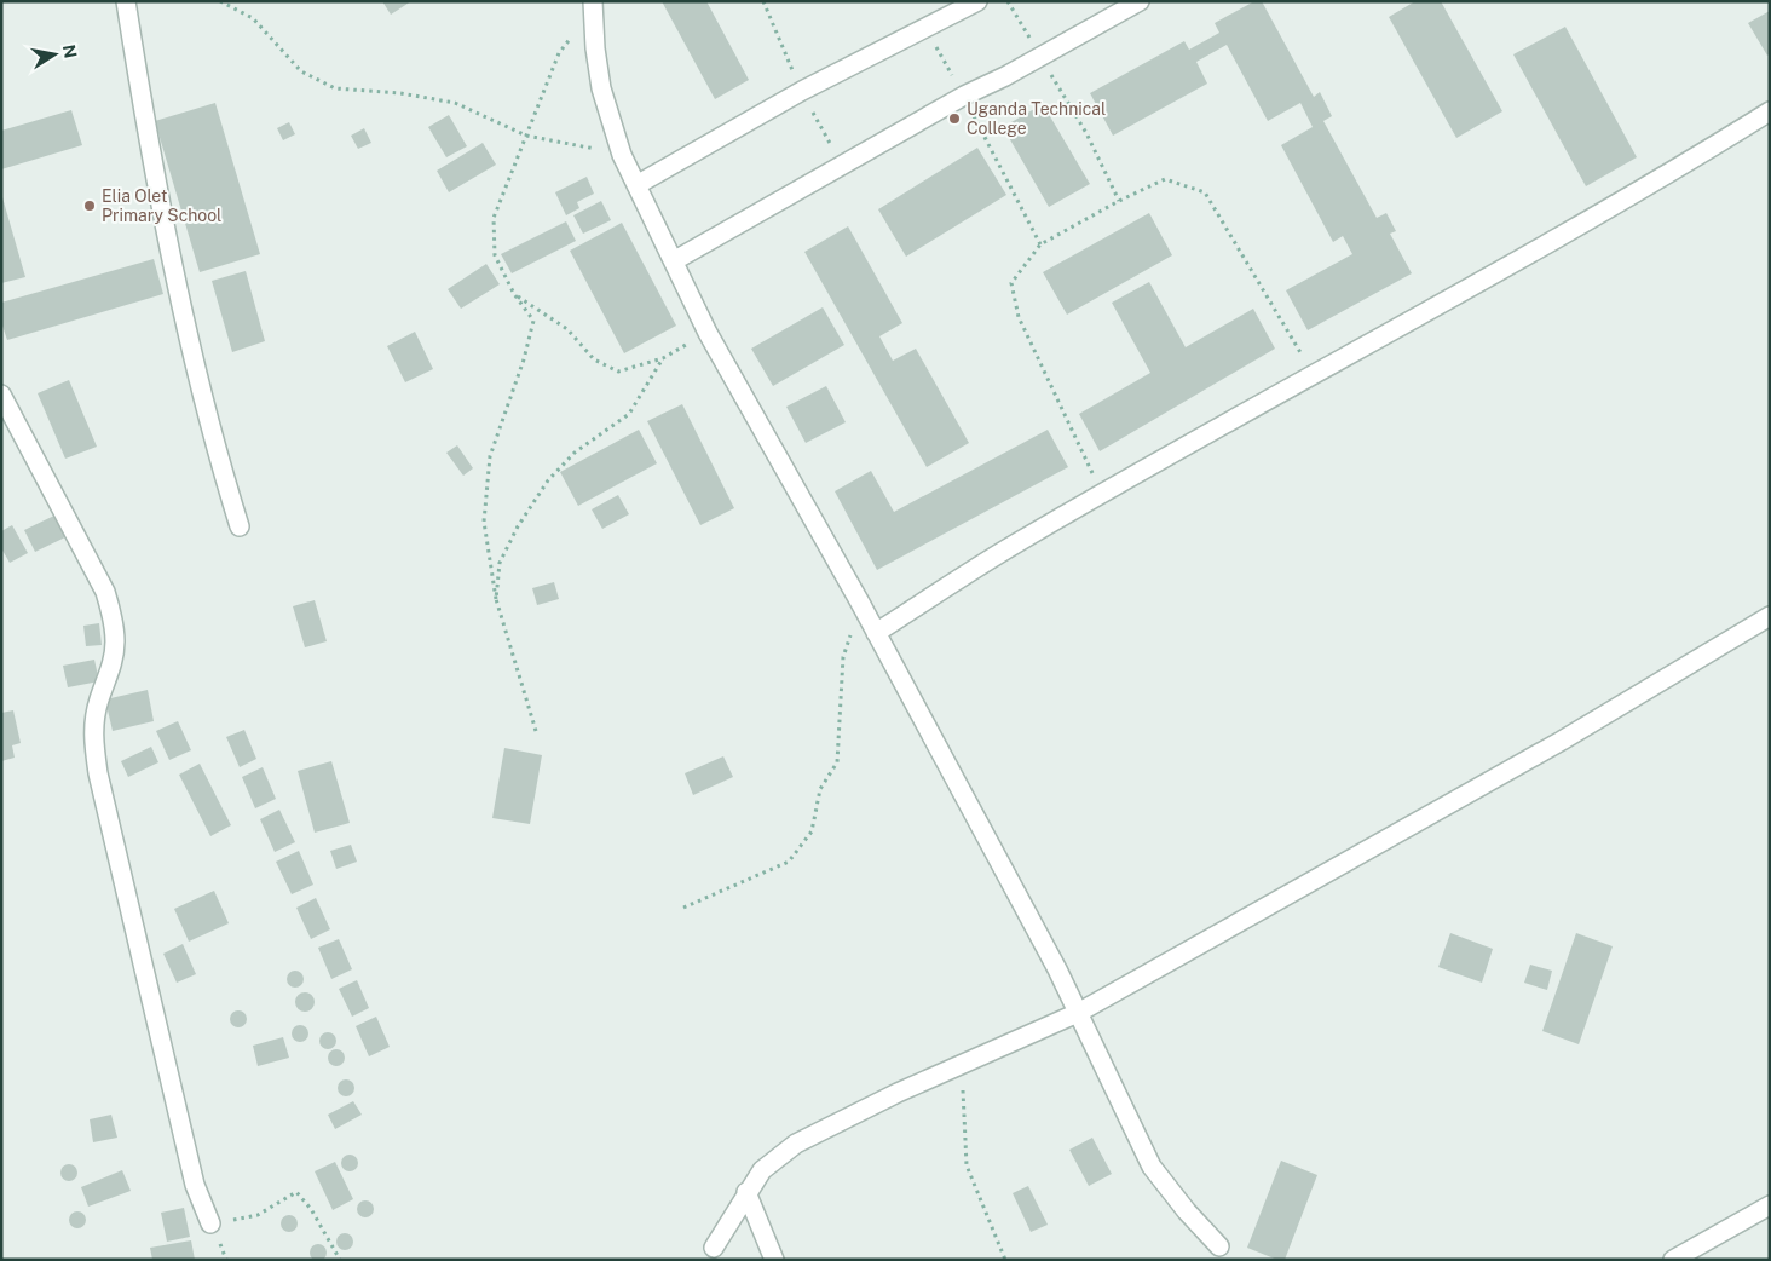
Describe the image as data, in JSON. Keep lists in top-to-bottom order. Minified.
{"places":["Uganda Technical College","Elia Olet Primary School"],"north":"right"}
